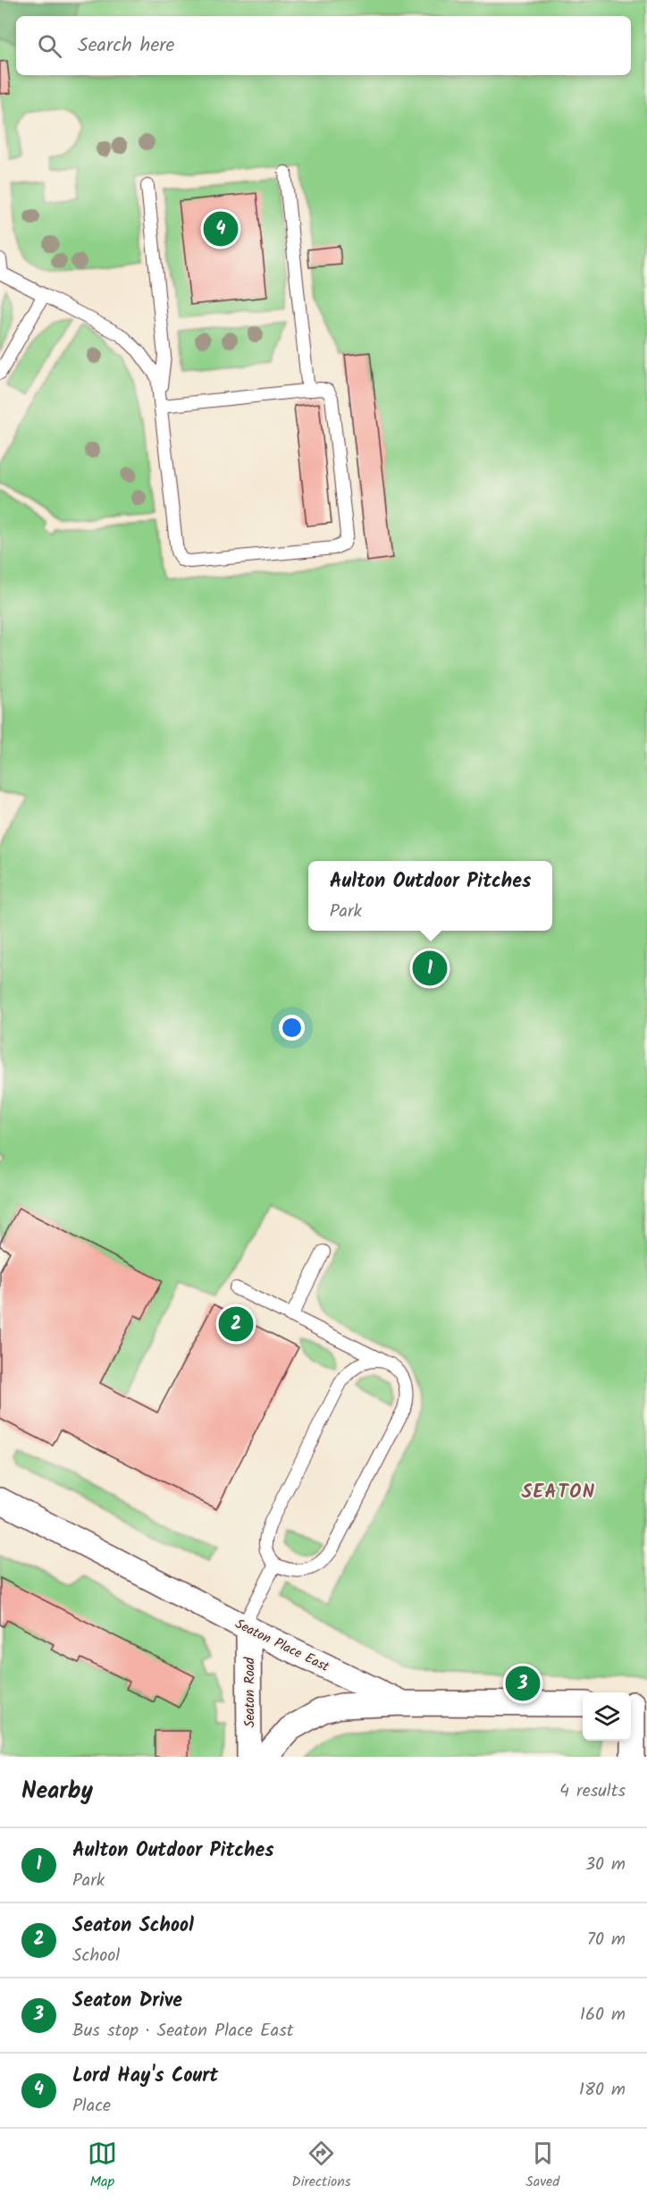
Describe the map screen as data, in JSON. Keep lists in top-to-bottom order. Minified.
{"streets":{"street":["Seaton Place East","Seaton Road"]},"crossings":[["Seaton Place East","Seaton Road"]],"districts":["SEATON"],"page":{"search":"Search here","pins":["4","1","2","3"],"popup":["Aulton Outdoor Pitches","Park"],"heading":["Nearby","4 results"],"list":[{"mark":"1","name":"Aulton Outdoor Pitches","note":"Park","value":"30 m"},{"mark":"2","name":"Seaton School","note":"School","value":"70 m"},{"mark":"3","name":"Seaton Drive","note":"Bus stop · Seaton Place East","value":"160 m"},{"mark":"4","name":"Lord Hay's Court","note":"Place","value":"180 m"}],"nav":["Map","Directions","Saved"]}}
